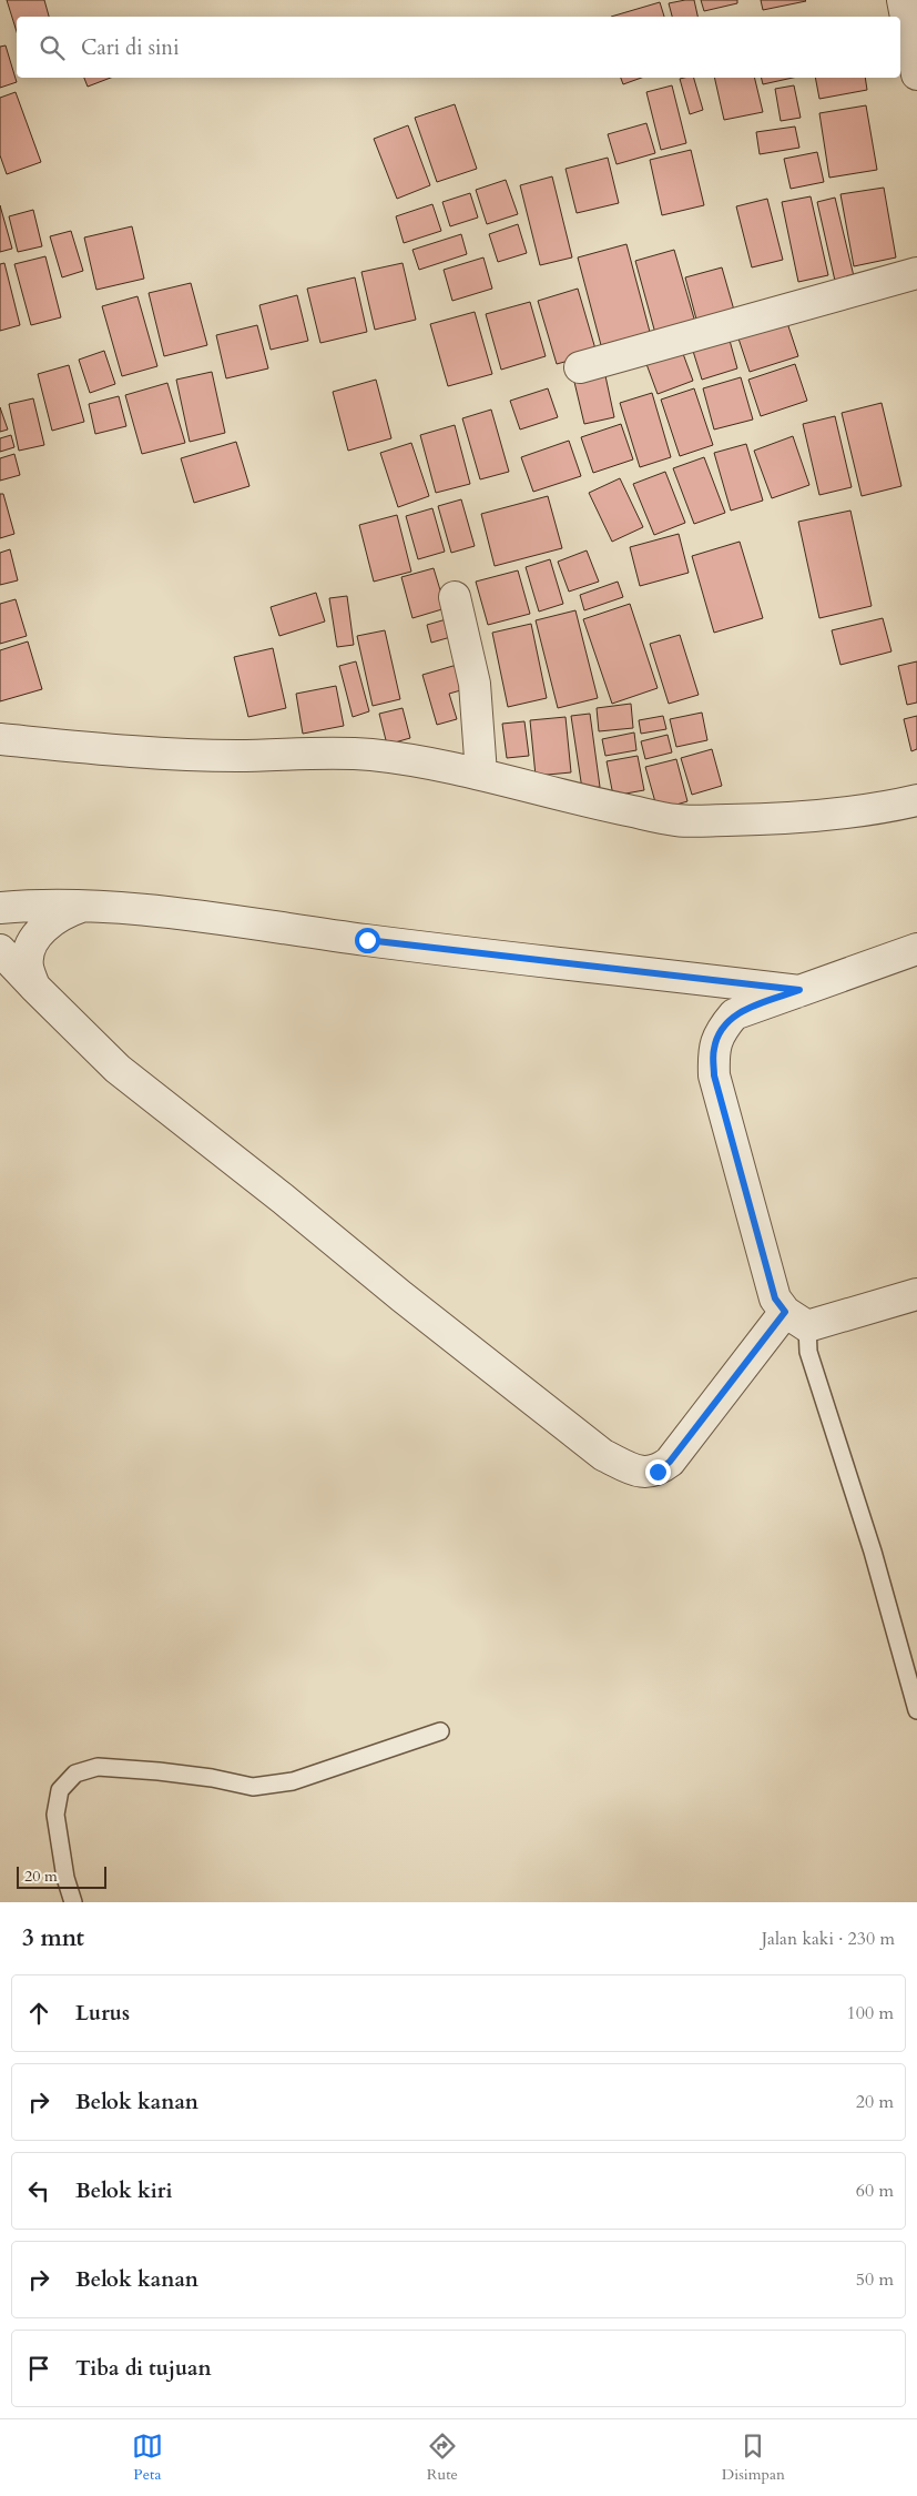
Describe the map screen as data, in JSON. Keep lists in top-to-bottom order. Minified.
{"scale_bar":"20 m","page":{"search":"Cari di sini","scale":"20 m","heading":["3 mnt","Jalan kaki · 230 m"],"list":[["Lurus","100 m"],["Belok kanan","20 m"],["Belok kiri","60 m"],["Belok kanan","50 m"],"Tiba di tujuan"],"nav":["Peta","Rute","Disimpan"]}}
